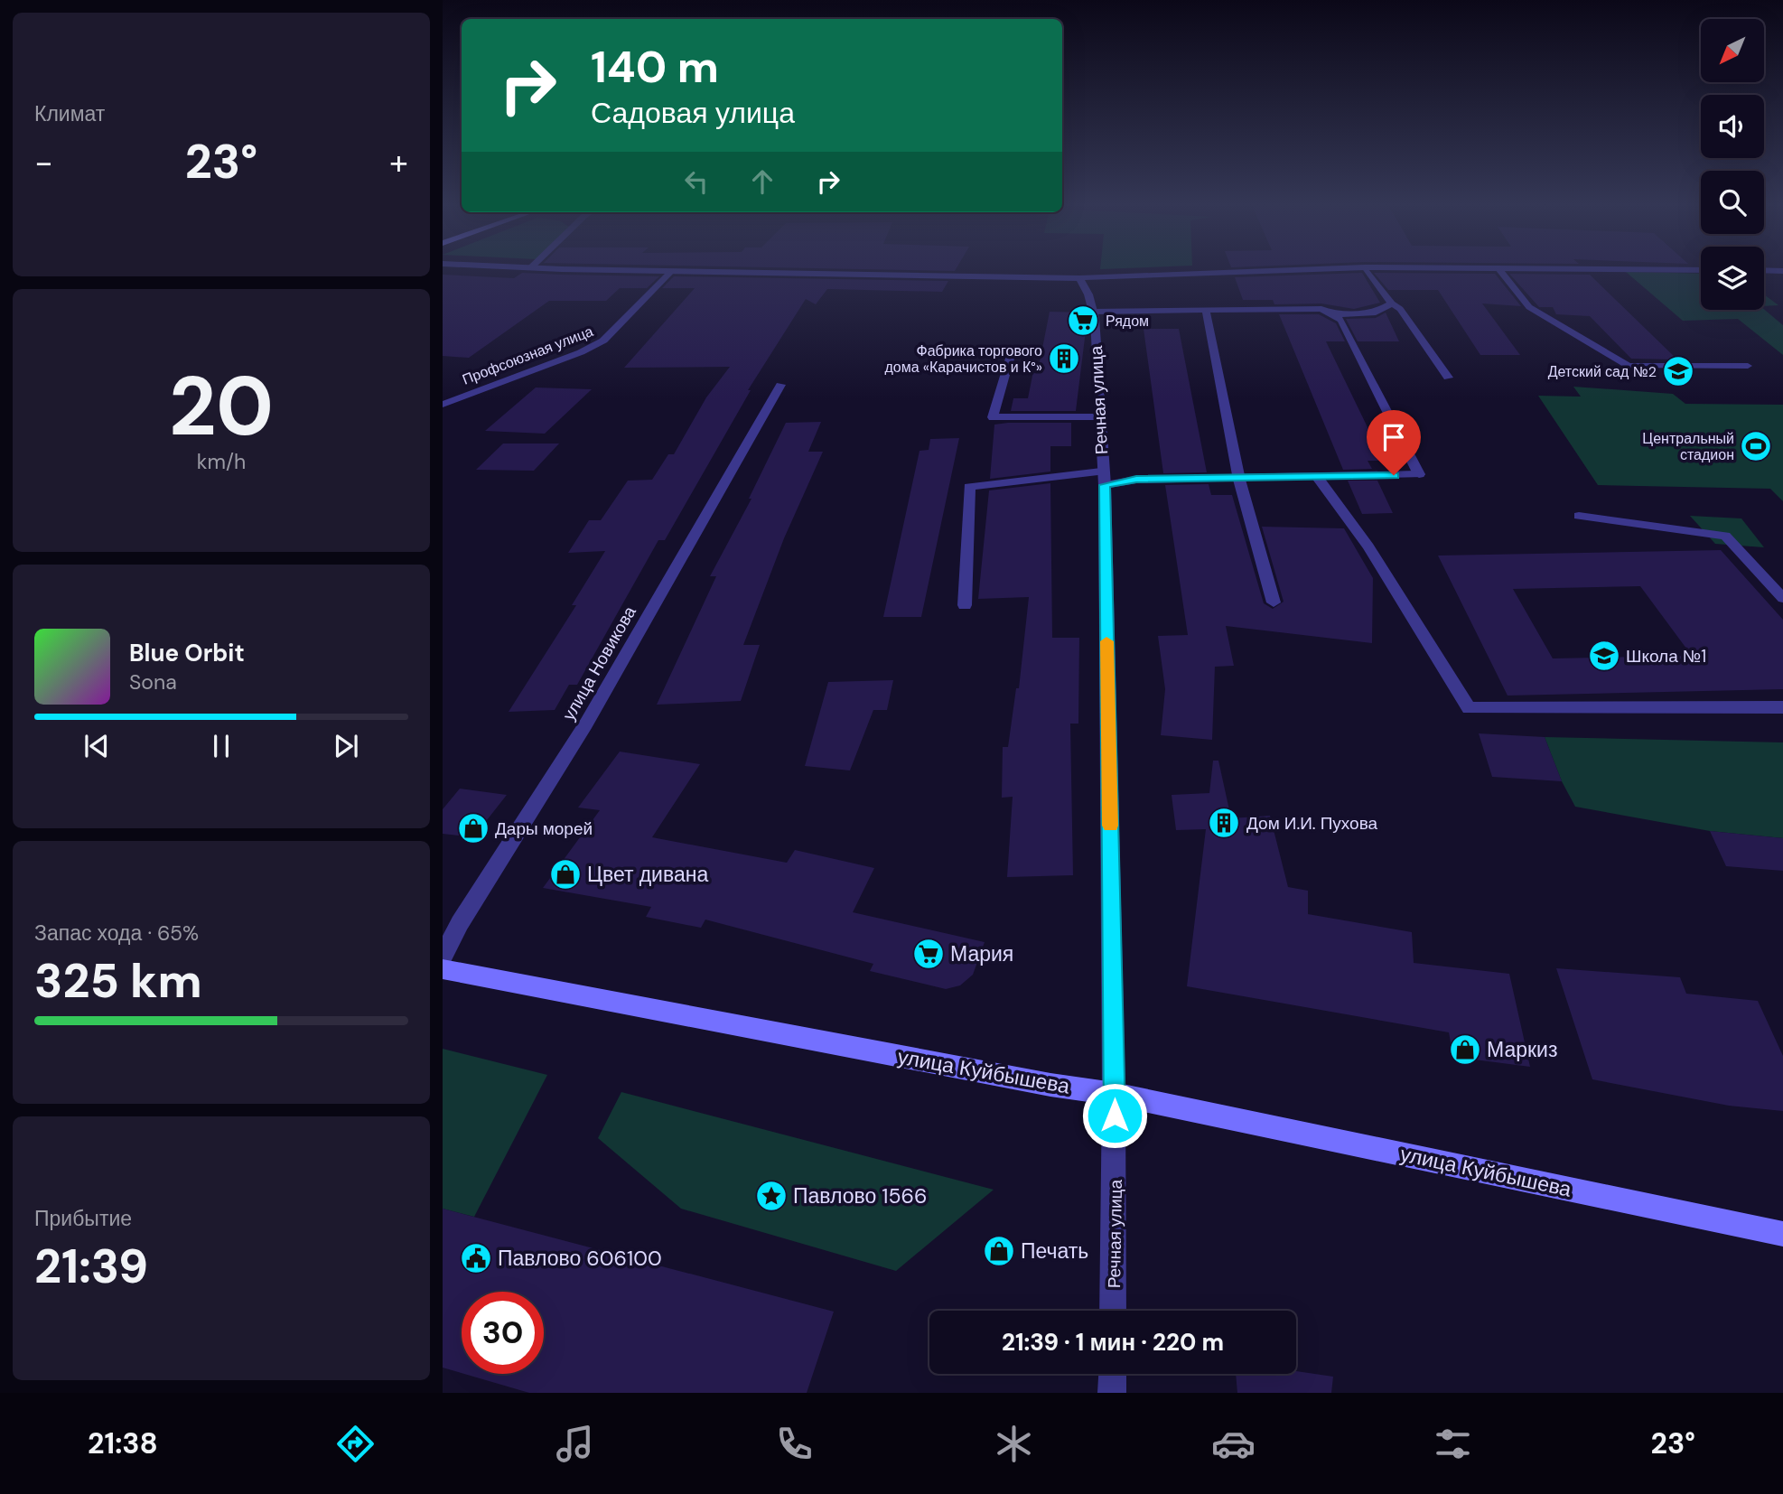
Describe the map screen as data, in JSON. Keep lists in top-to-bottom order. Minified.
{"streets":{"main road":["улица Куйбышева"],"street":["Профсоюзная улица","Речная улица","улица Новикова"]},"crossings":[["Речная улица","улица Куйбышева"]],"places":{"supermarket":["Рядом","Мария"],"building":["Фабрика торгового дома «Карачистов и К°»","Дом И.И. Пухова"],"school or university":["Детский сад №2","Школа №1"],"sports":["Центральный стадион"],"shop":["Дары морей","Цвет дивана","Маркиз","Печать"],"place":["Павлово 1566"],"public building":["Павлово 606100"]},"north":"bottom left","page":{"tile":["Климат",["20","km/h"],["Запас хода · 65%","325 km"],["Прибытие","21:39"]],"turn":["140 m","Садовая улица"],"heat":["−","23°","+"],"song":["Blue Orbit","Sona"],"limit":"30","trip":"21:39 · 1 мин · 220 m","tabs":["21:38","23°"]}}
